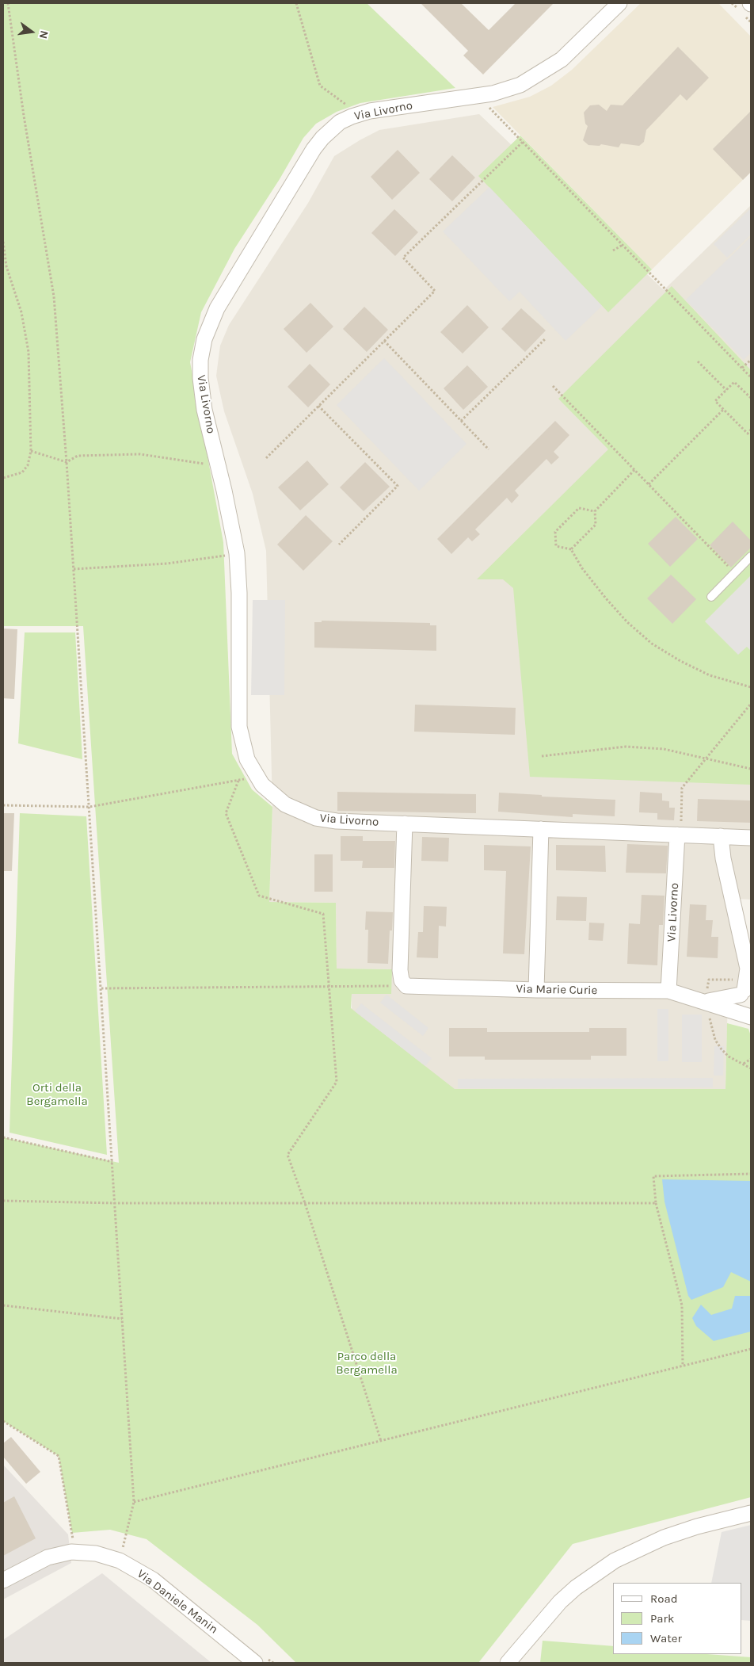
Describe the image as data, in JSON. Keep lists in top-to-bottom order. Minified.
{"streets":{"street":["Via Livorno","Via Marie Curie","Via Daniele Manin"]},"crossings":[["Via Livorno","Via Marie Curie"]],"parks":["Orti della Bergamella","Parco della Bergamella"],"legend":["Road","Park","Water"],"north":"right"}
